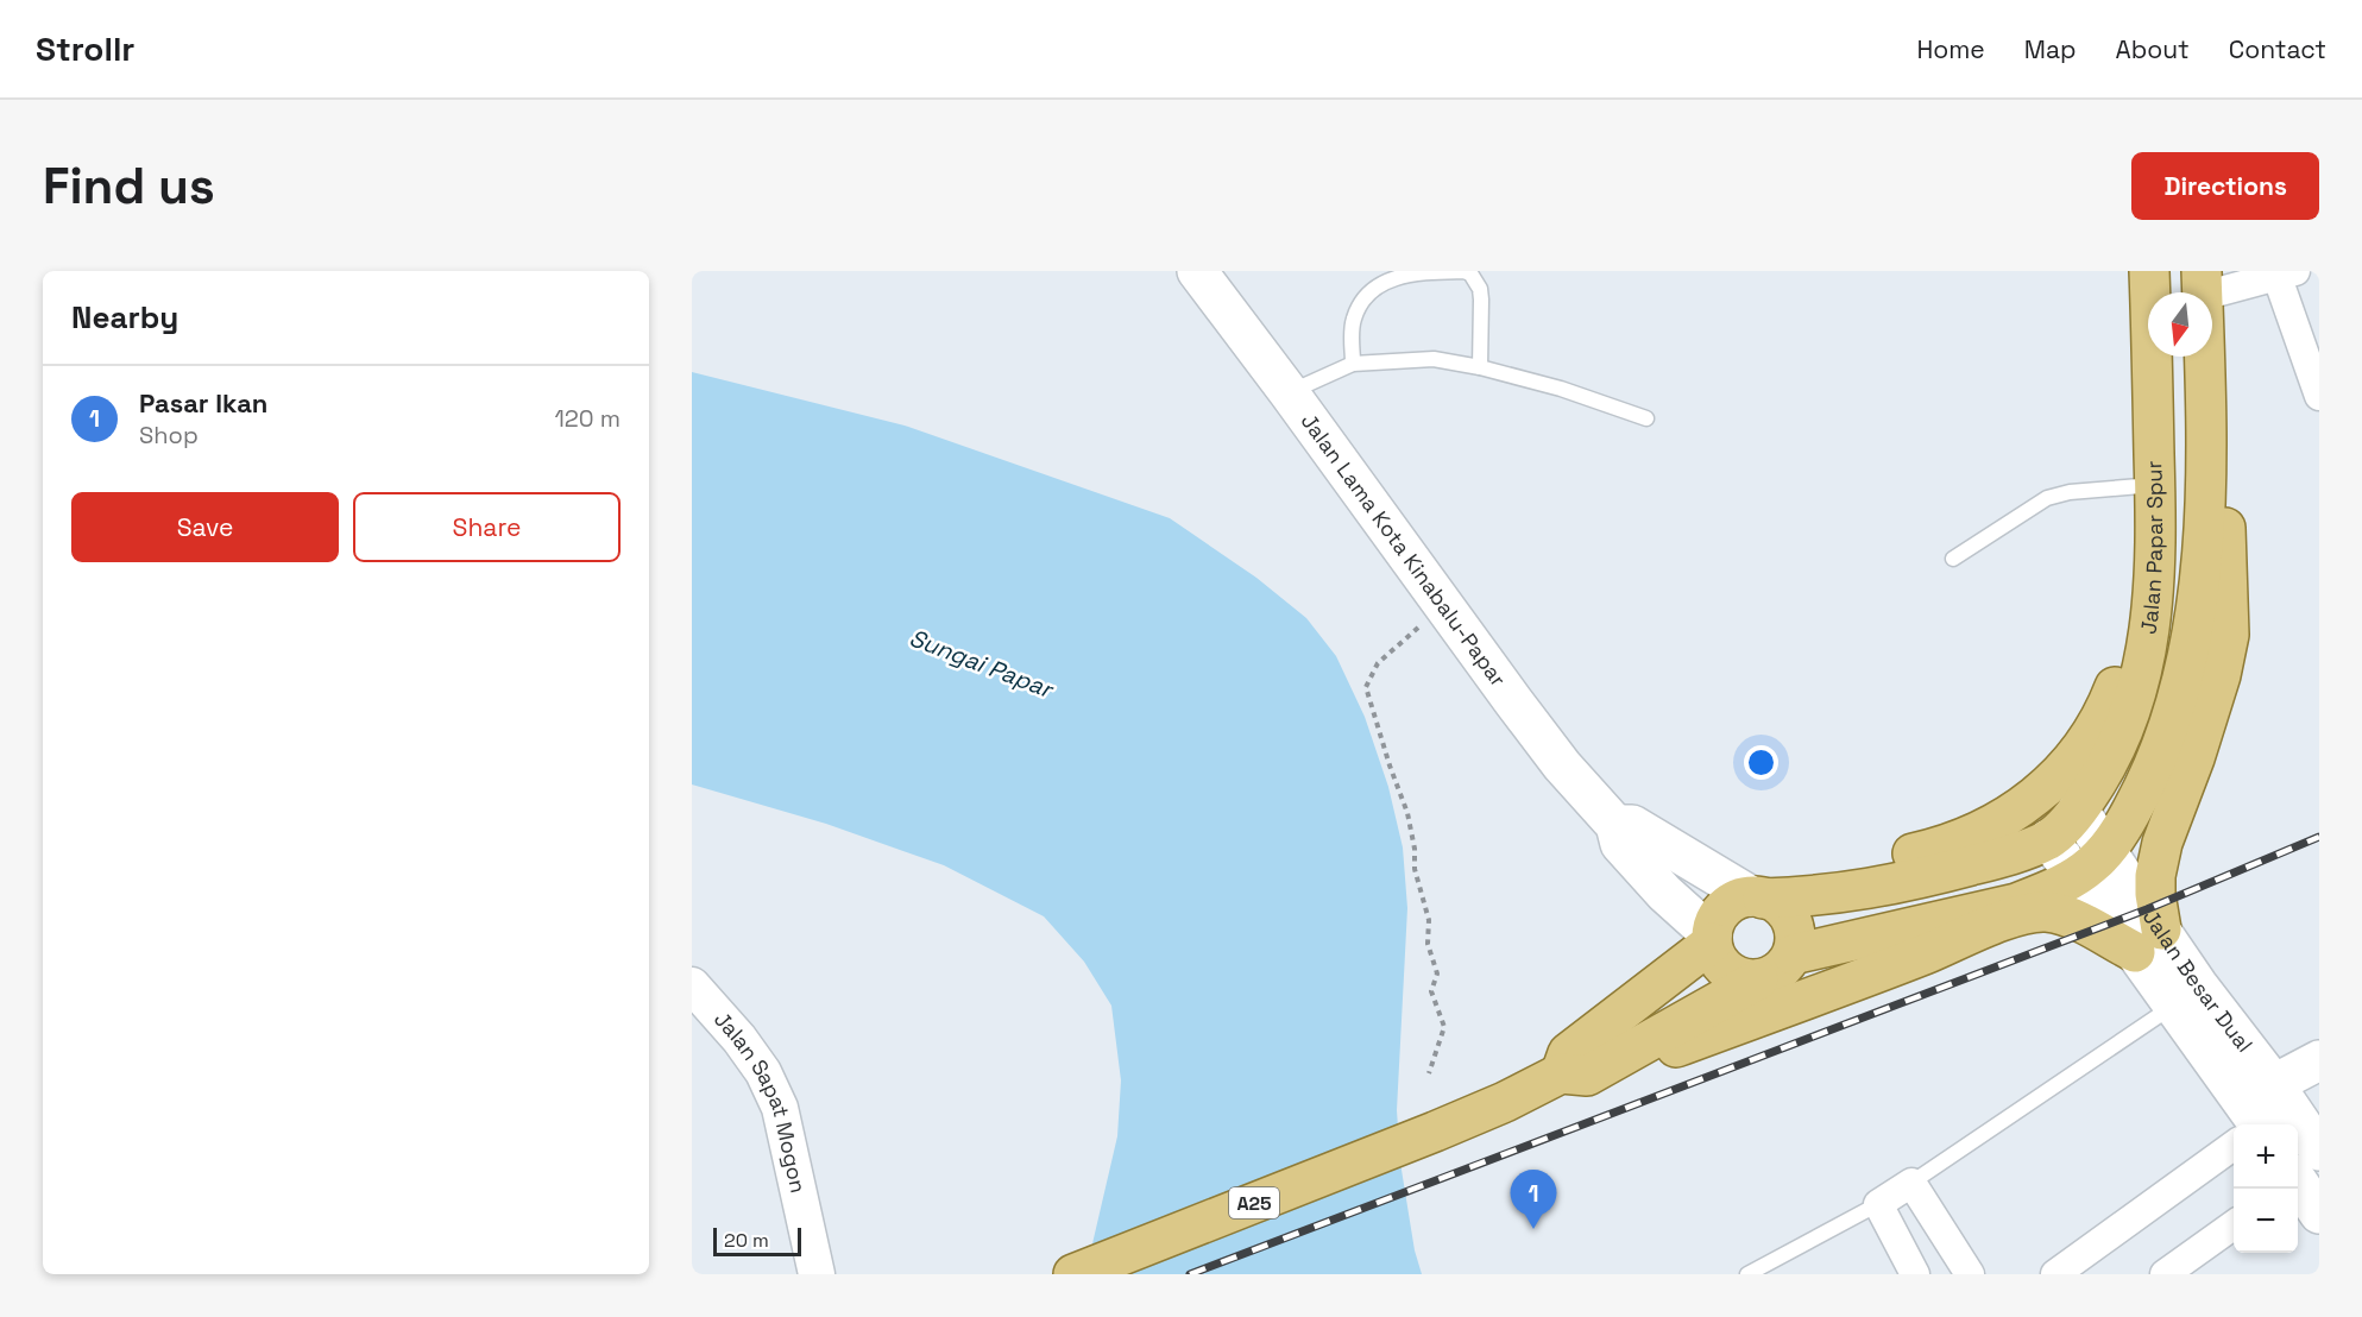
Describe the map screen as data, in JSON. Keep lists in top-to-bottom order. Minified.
{"streets":{"main road":["Jalan Papar Spur","Jalan Lama Kota Kinabalu-Papar","Jalan Besar Dual","A25"],"street":["Jalan Sapat Mogon"]},"crossings":[["Jalan Papar Spur","Jalan Besar Dual"],["Jalan Lama Kota Kinabalu-Papar","A25"]],"water":["Sungai Papar"],"scale_bar":"20 m","north":"bottom","page":{"header":"Strollr","nav":["Home","Map","About","Contact"],"buttons":["Directions",["Save","Share"]],"title":"Find us","heading":"Nearby","list":[{"mark":"1","name":"Pasar Ikan","note":"Shop","value":"120 m"}],"map_buttons":["+","−"],"pins":"1","scale":"20 m"}}
